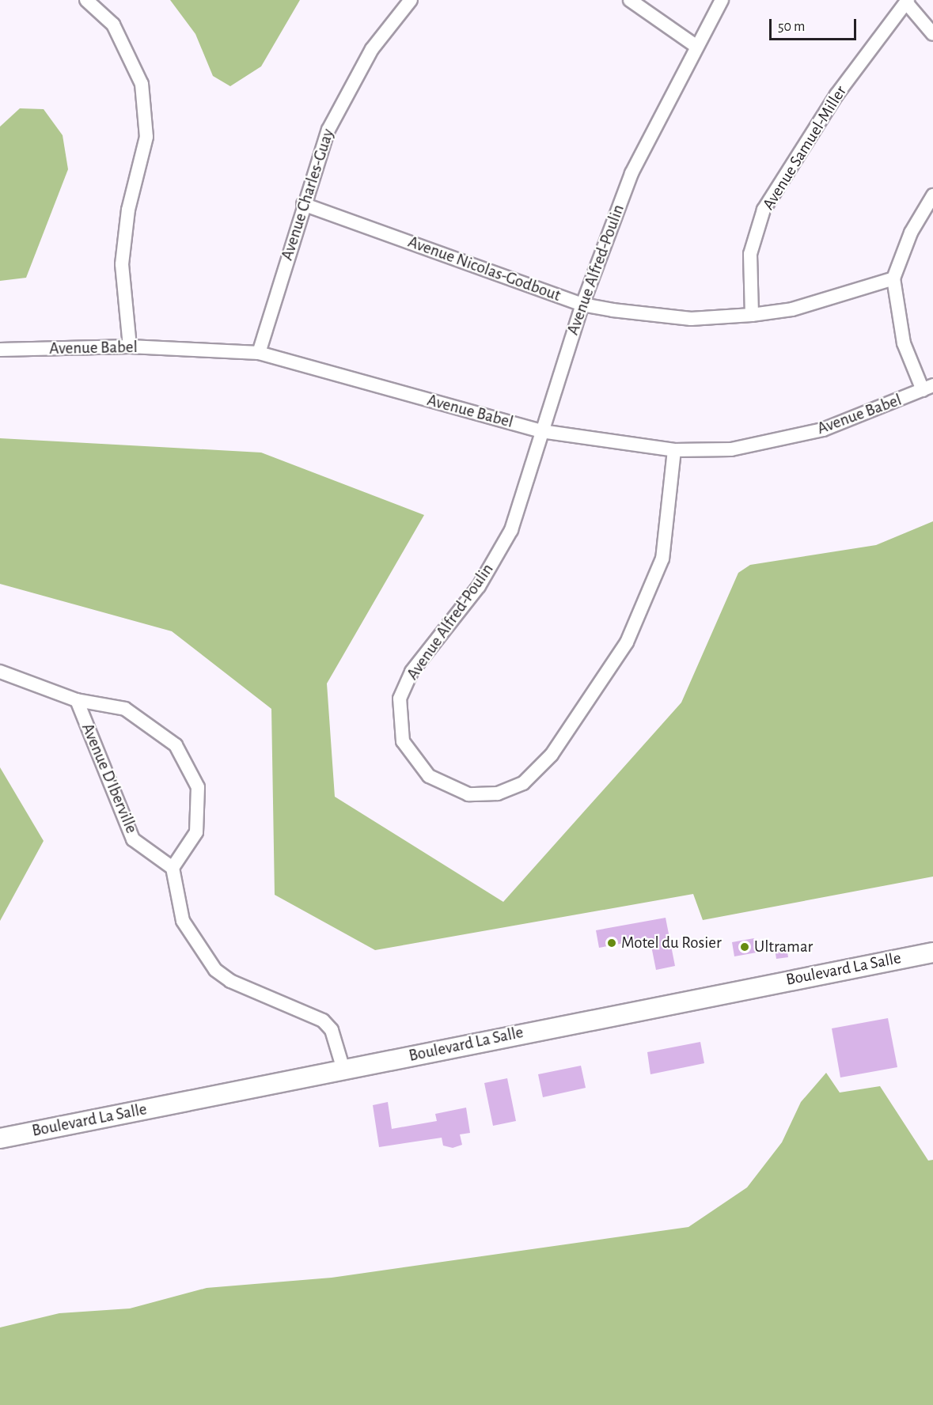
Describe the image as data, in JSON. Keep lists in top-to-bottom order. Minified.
{"streets":{"street":["Avenue Samuel-Miller","Avenue Charles-Guay","Avenue Nicolas-Godbout","Avenue Alfred-Poulin","Avenue Babel","Avenue D'Iberville","Boulevard La Salle"]},"crossings":[["Avenue Samuel-Miller","Avenue Nicolas-Godbout"],["Avenue Charles-Guay","Avenue Nicolas-Godbout"],["Avenue Charles-Guay","Avenue Babel"],["Avenue Nicolas-Godbout","Avenue Alfred-Poulin"],["Avenue Alfred-Poulin","Avenue Babel"]],"places":["Motel du Rosier","Ultramar"],"scale_bar":"50 m"}
